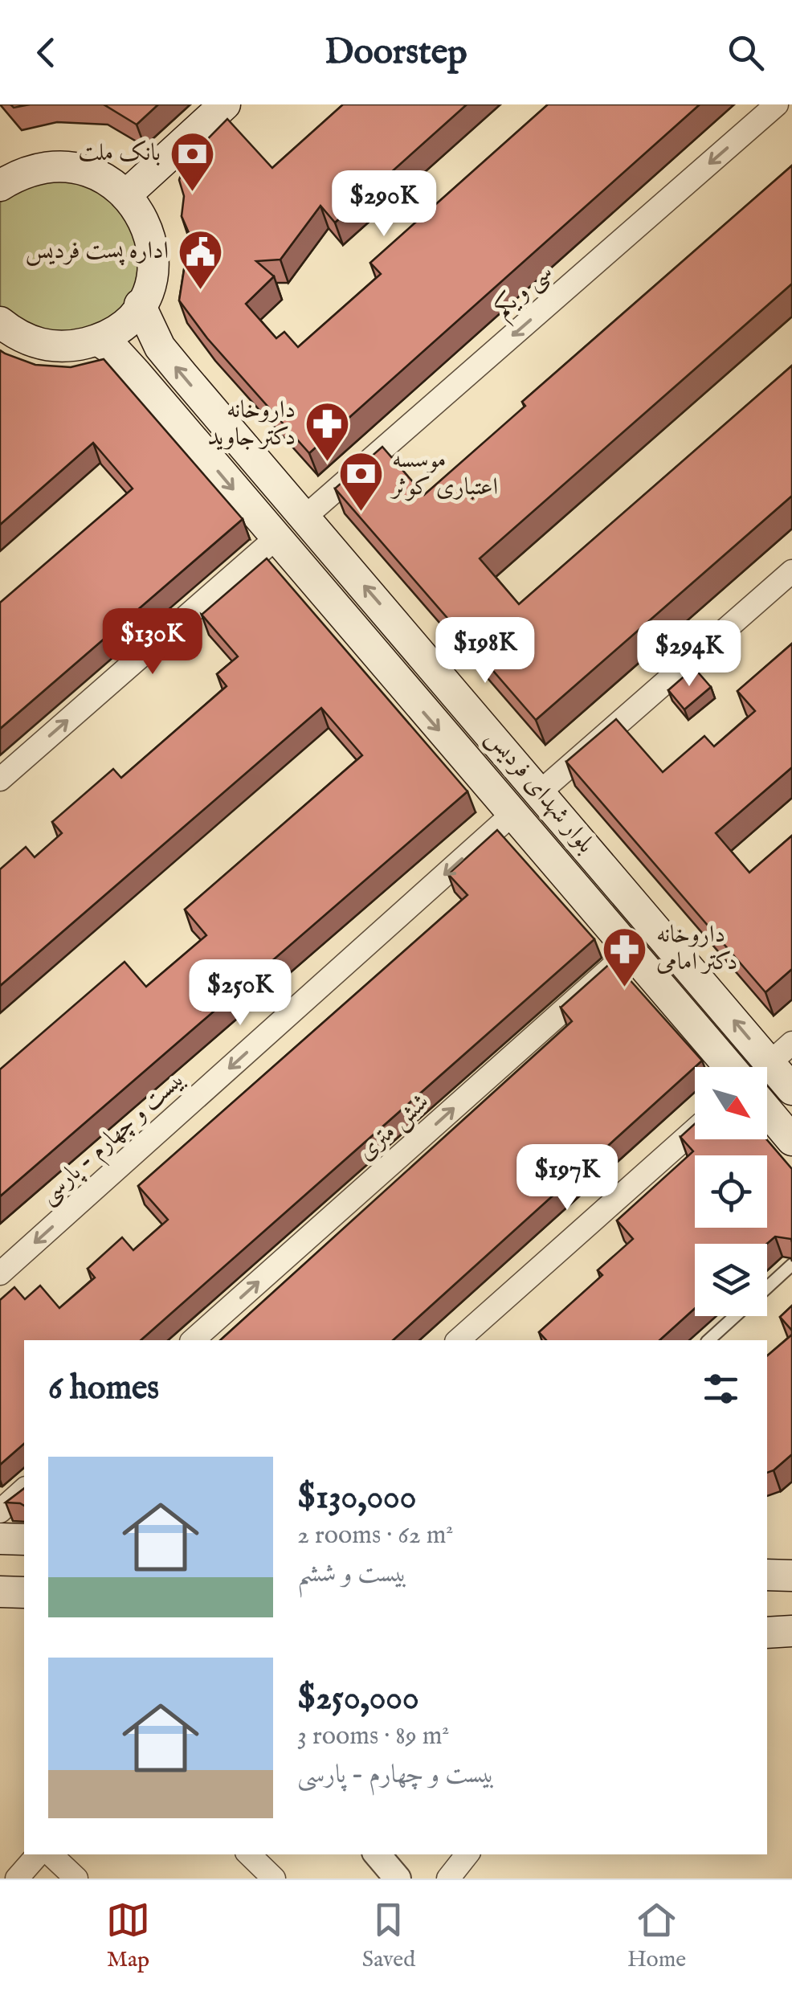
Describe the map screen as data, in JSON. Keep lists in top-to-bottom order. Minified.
{"streets":{"main road":["بلوار شهدای فردیس"],"street":["سی و یکم","شش متری","بیست و چهارم - پارسی"]},"crossings":[["سی و یکم","بلوار شهدای فردیس"],["بلوار شهدای فردیس","شش متری"],["بلوار شهدای فردیس","بیست و چهارم - پارسی"]],"one_way":["سی و یکم","بیست و چهارم - پارسی"],"places":{"bank":["بانک ملت","موسسه اعتباری کوثر"],"public building":["اداره پست فردیس"],"pharmacy":["داروخانه دکتر جاوید","داروخانه دکتر امامی"]},"north":"bottom right","page":{"header":"Doorstep","price":["$290K","$130K","$198K","$294K","$250K","$197K"],"heading":"6 homes","list":[{"name":"$130,000","note":"2 rooms · 62 m² · بیست و ششم"},{"name":"$250,000","note":"3 rooms · 89 m² · بیست و چهارم - پارسی"}],"tabs":["Map","Saved","Home"]}}
